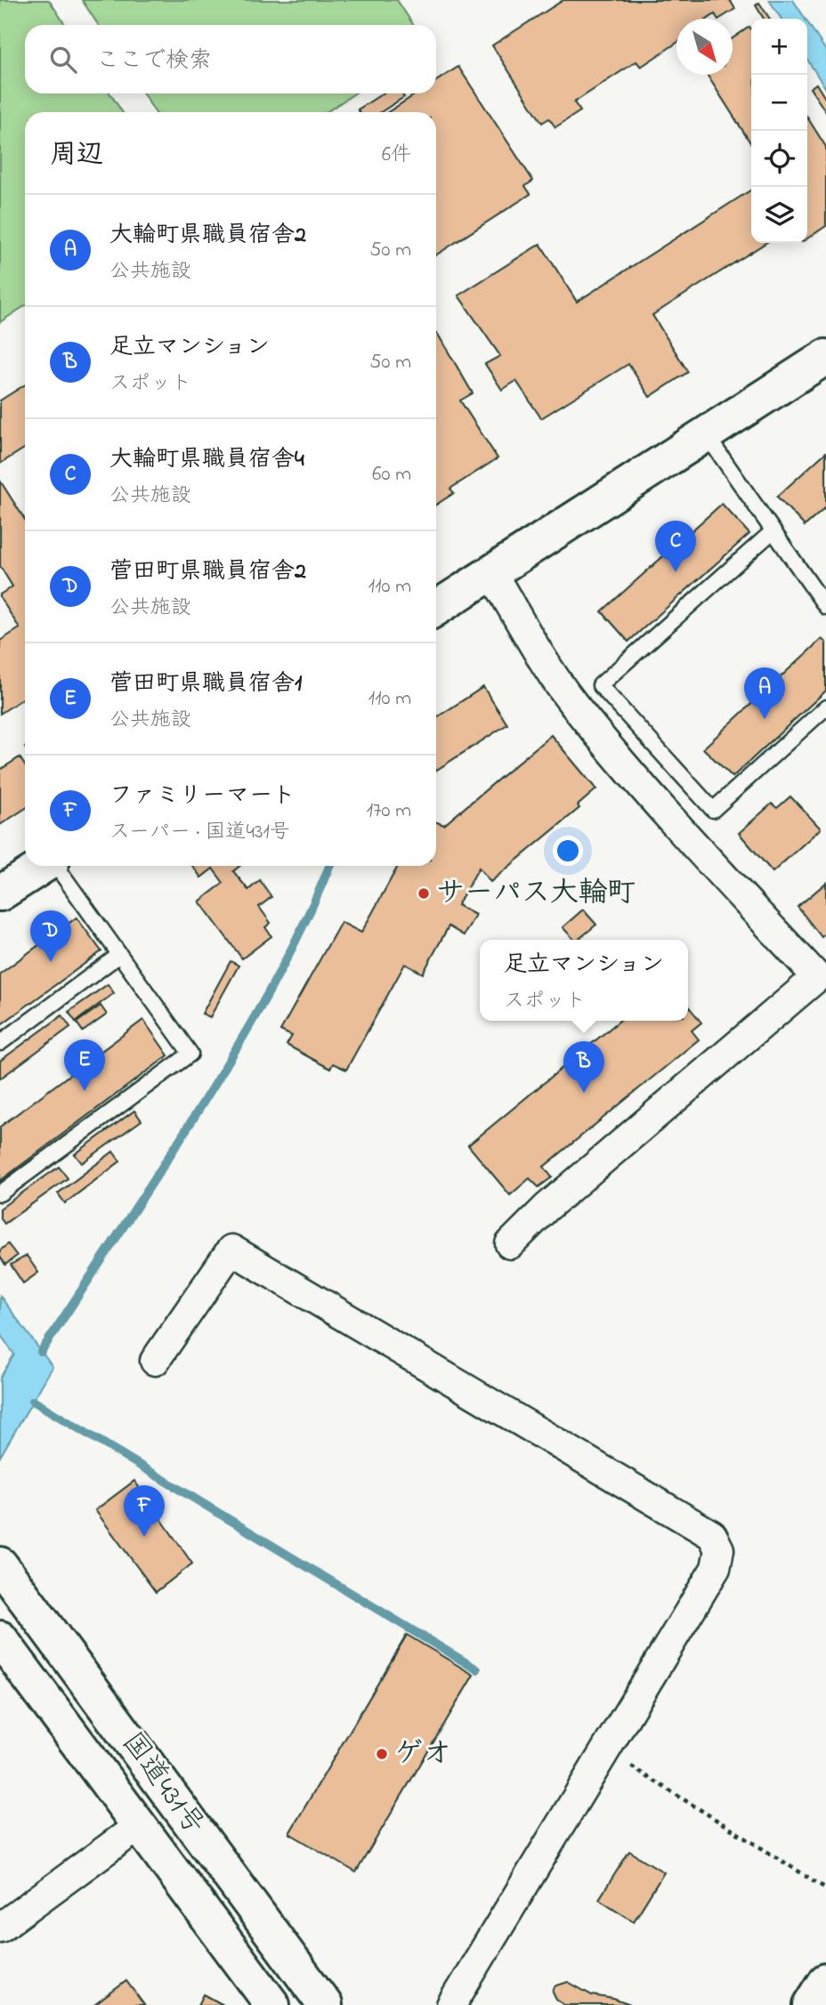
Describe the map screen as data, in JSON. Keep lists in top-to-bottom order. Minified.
{"streets":{"main road":["国道431号"]},"places":["サーパス大輪町","ゲオ"],"north":"bottom right","page":{"map_buttons":["+","−"],"search":"ここで検索","heading":["周辺","6件"],"list":[{"mark":"A","name":"大輪町県職員宿舎2","note":"公共施設","value":"50 m"},{"mark":"B","name":"足立マンション","note":"スポット","value":"50 m"},{"mark":"C","name":"大輪町県職員宿舎4","note":"公共施設","value":"60 m"},{"mark":"D","name":"菅田町県職員宿舎2","note":"公共施設","value":"110 m"},{"mark":"E","name":"菅田町県職員宿舎1","note":"公共施設","value":"110 m"},{"mark":"F","name":"ファミリーマート","note":"スーパー · 国道431号","value":"170 m"}],"pins":["C","A","D","E","B","F"],"popup":["足立マンション","スポット"]}}
